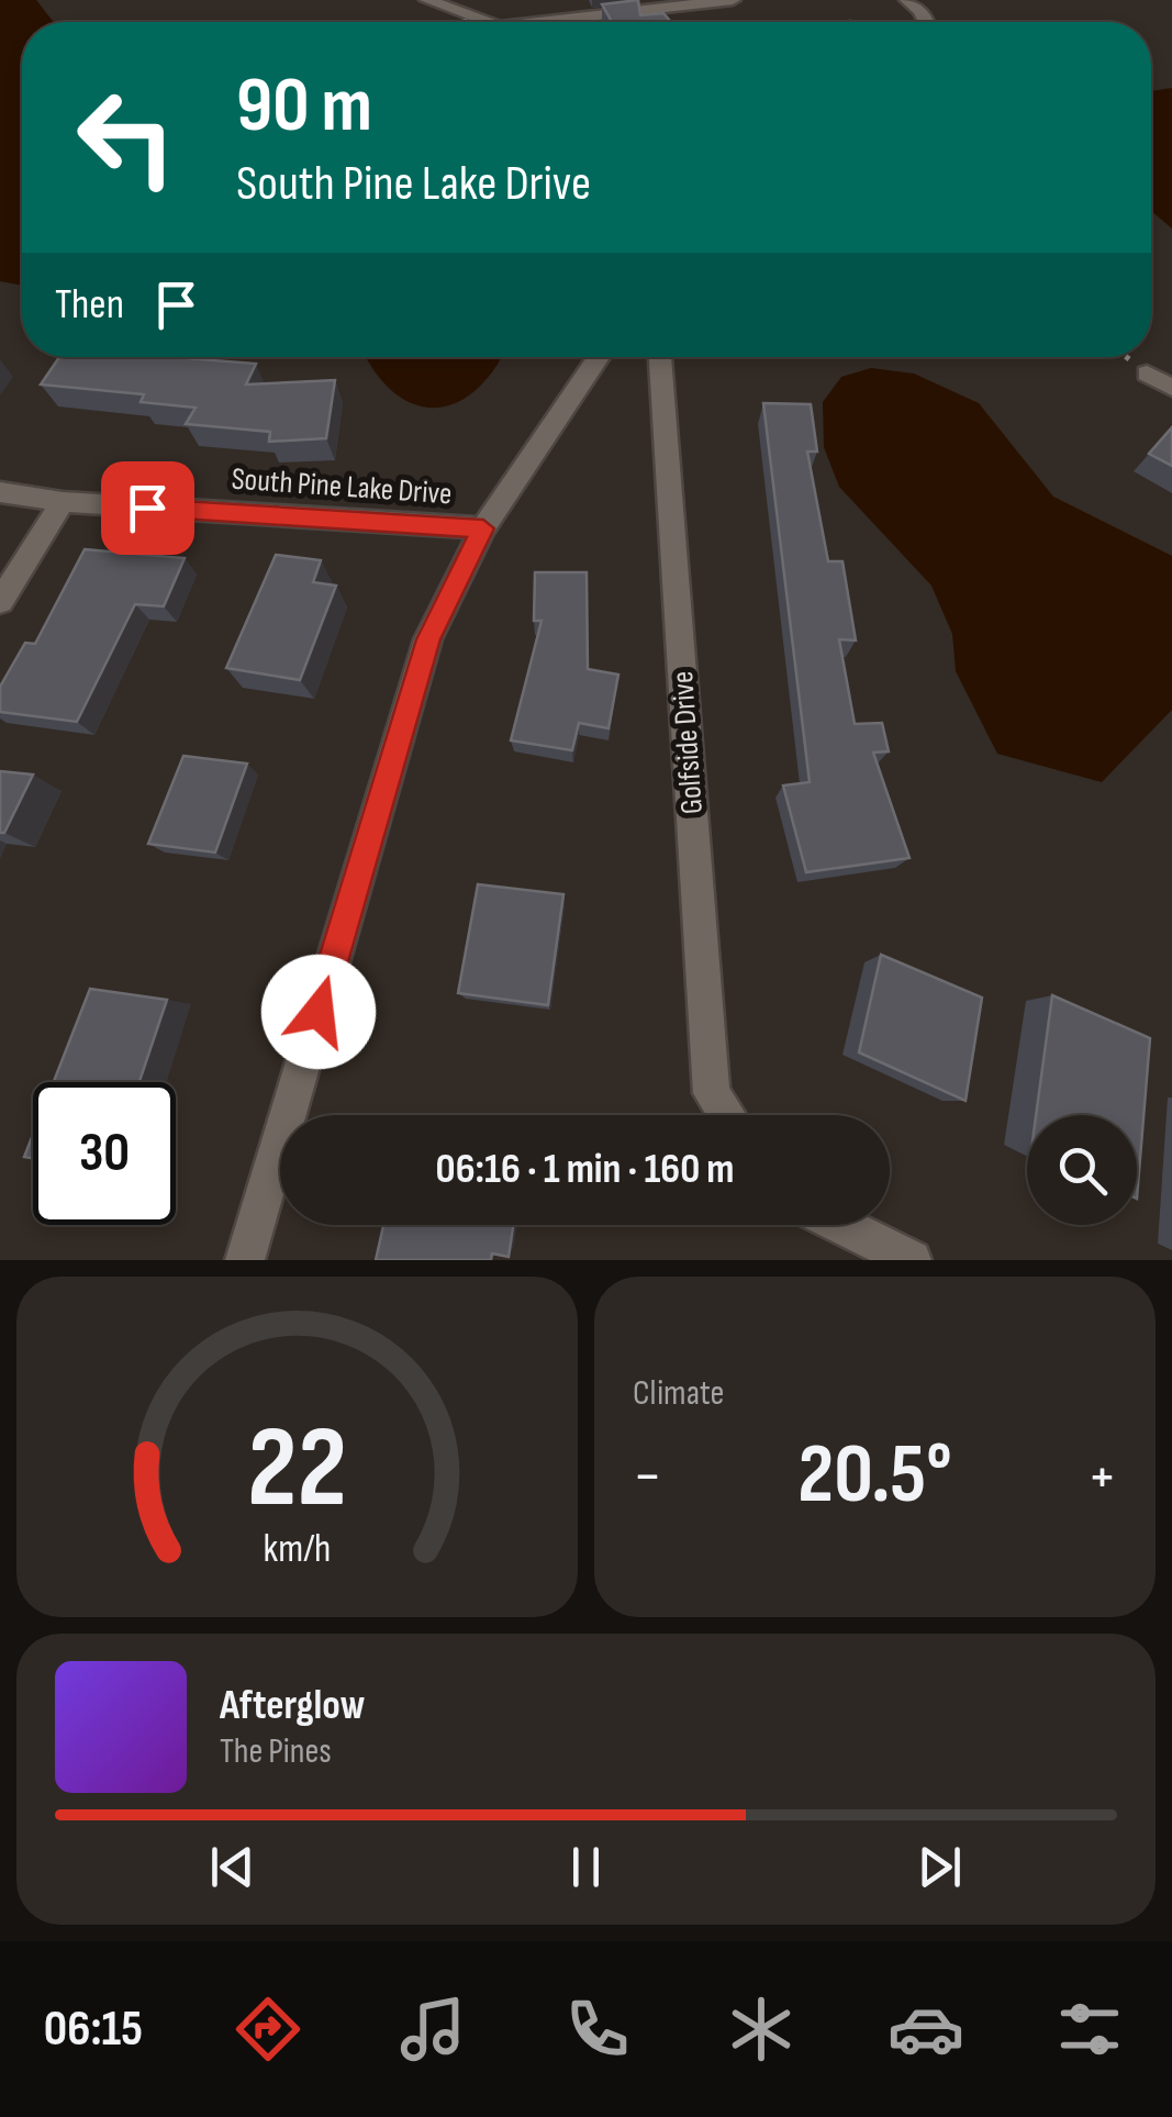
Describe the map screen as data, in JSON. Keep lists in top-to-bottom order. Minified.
{"streets":{"street":["South Pine Lake Drive","Golfside Drive"]},"page":{"turn":["90 m","South Pine Lake Drive"],"then":"Then","limit":"30","trip":"06:16 · 1 min · 160 m","tile":"Climate","heat":["−","20.5°","+"],"song":["Afterglow","The Pines"],"tabs":"06:15","gauge":["22","km/h"]}}
